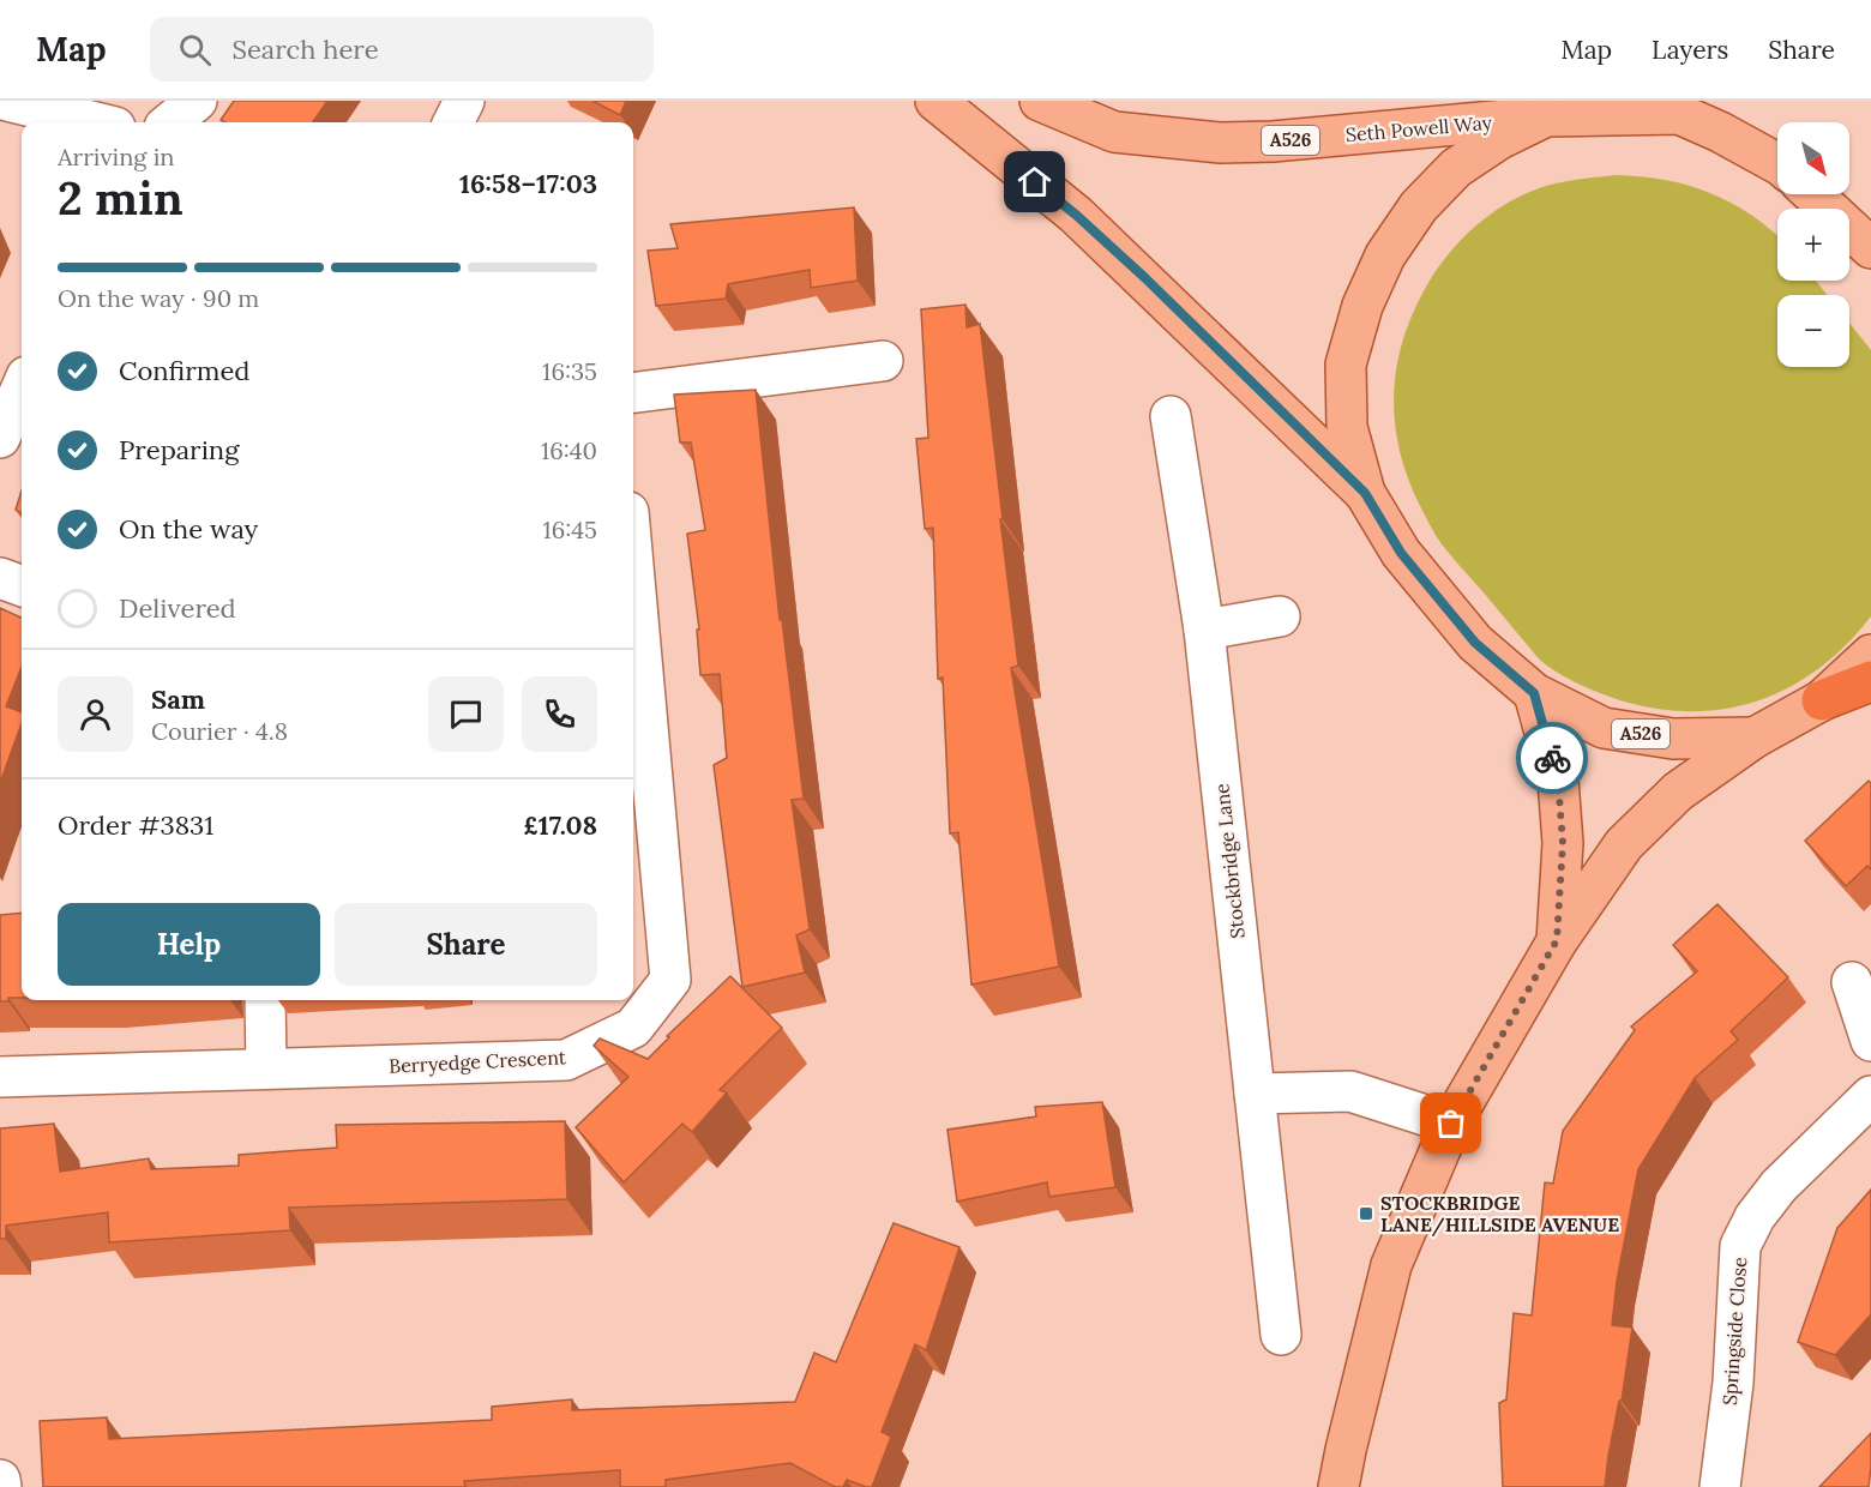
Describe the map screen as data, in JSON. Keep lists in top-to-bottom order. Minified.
{"streets":{"main road":["Seth Powell Way","A526"],"street":["Stockbridge Lane","Berryedge Crescent","Springside Close"]},"crossings":[["Seth Powell Way","A526"]],"places":{"transit":["STOCKBRIDGE LANE/HILLSIDE AVENUE"]},"north":"bottom right","page":{"header":"Map","search":"Search here","nav":["Map","Layers","Share"],"map_buttons":["+","−"],"heading":["2 min","Arriving in","16:58–17:03"],"panel":["Sam","Courier · 4.8","Order #3831","£17.08"],"bar":"On the way · 90 m","list":[["Confirmed","16:35"],["Preparing","16:40"],["On the way","16:45"],"Delivered"],"buttons":["Help","Share"]}}
